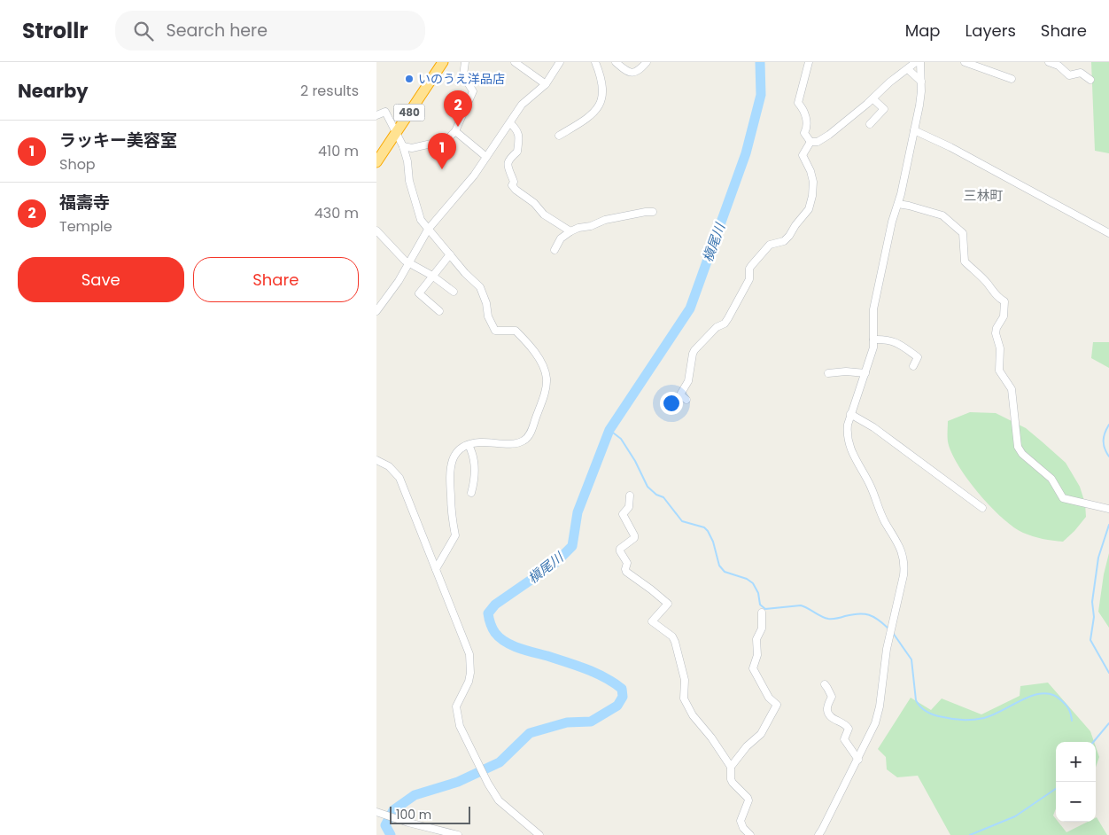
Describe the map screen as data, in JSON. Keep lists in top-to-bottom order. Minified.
{"streets":{"highway":["480"]},"districts":["三林町"],"water":["槇尾川"],"places":["いのうえ洋品店"],"scale_bar":"100 m","page":{"header":"Strollr","search":"Search here","nav":["Map","Layers","Share"],"heading":["Nearby","2 results"],"pins":["2","1"],"list":[{"mark":"1","name":"ラッキー美容室","note":"Shop","value":"410 m"},{"mark":"2","name":"福壽寺","note":"Temple","value":"430 m"}],"buttons":["Save","Share"],"map_buttons":["+","−"],"scale":"100 m"}}
